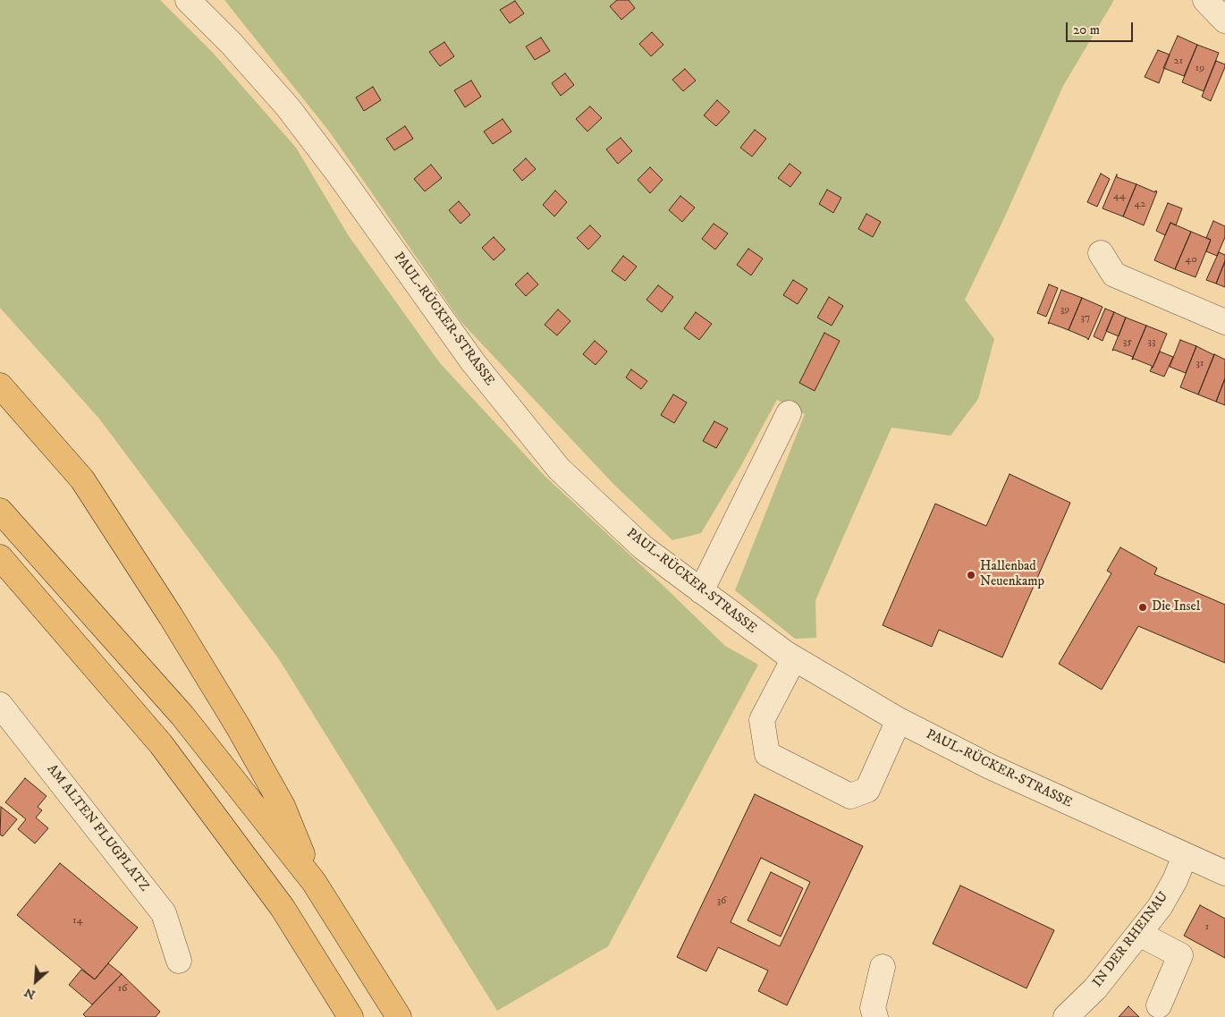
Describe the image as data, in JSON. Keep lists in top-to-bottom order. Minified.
{"streets":{"street":["PAUL-RÜCKER-STRASSE","AM ALTEN FLUGPLATZ","IN DER RHEINAU"]},"crossings":[["PAUL-RÜCKER-STRASSE","IN DER RHEINAU"]],"places":["Hallenbad Neuenkamp","Die Insel"],"house_numbers":["21","19","44","42","40","39","37","35","33","31","36","14","1","16"],"scale_bar":"20 m","north":"bottom left"}
